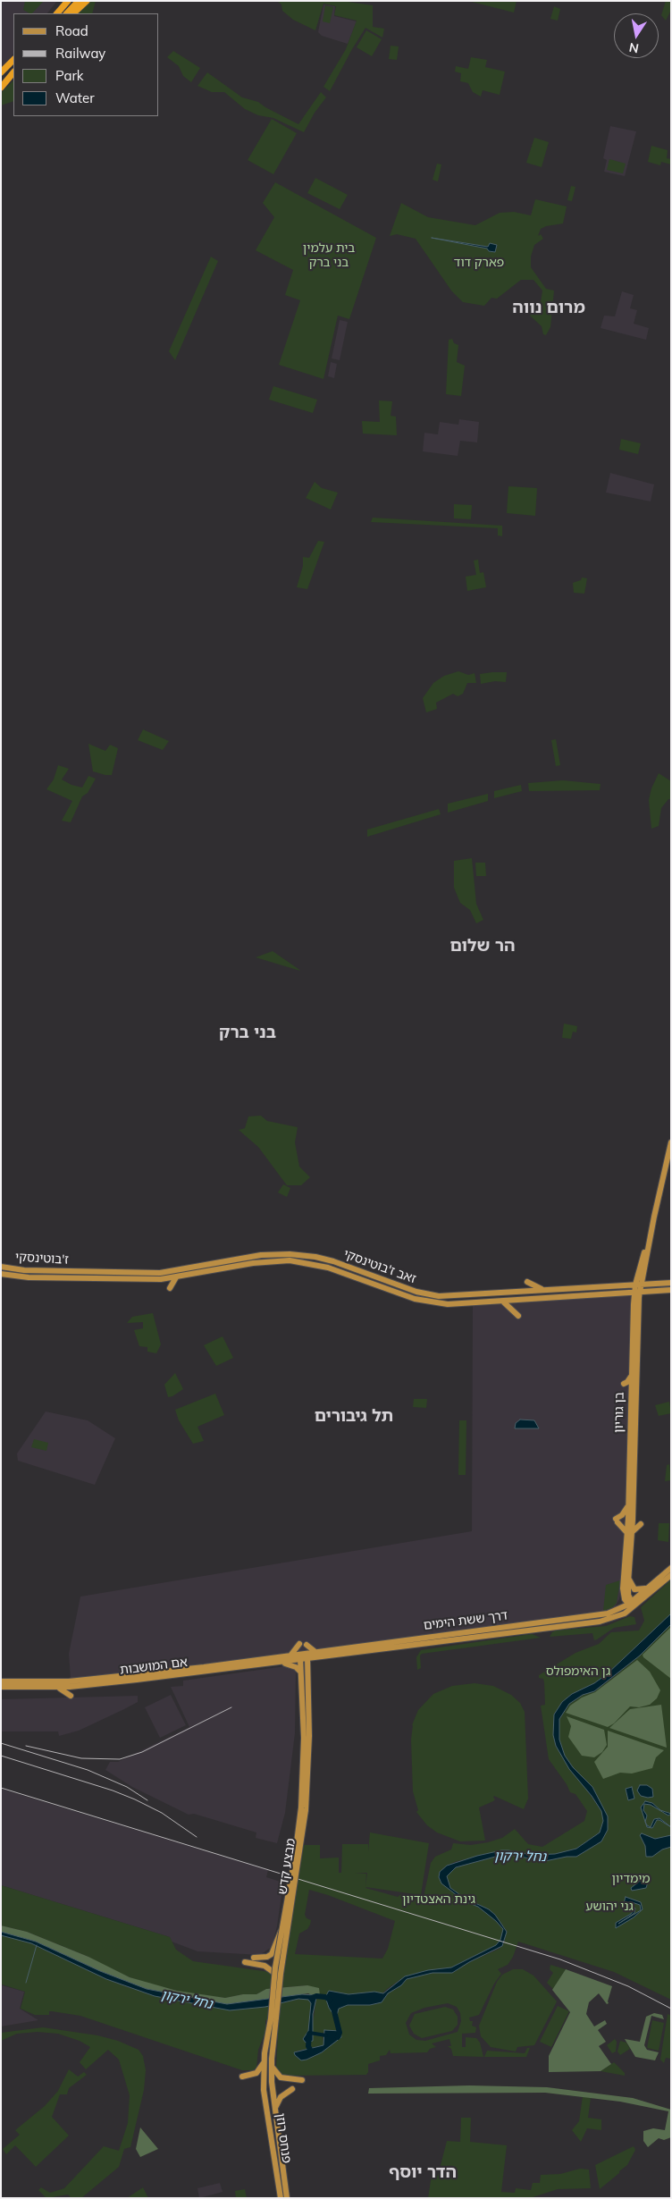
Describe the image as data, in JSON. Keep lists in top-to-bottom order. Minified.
{"streets":{"main road":["ז'בוטינסקי","זאב ז'בוטינסקי","בן גוריון","דרך ששת הימים","אם המושבות","מבצע קדש","פנחס רוזן"]},"crossings":[["ז'בוטינסקי","זאב ז'בוטינסקי"],["זאב ז'בוטינסקי","בן גוריון"],["בן גוריון","דרך ששת הימים"],["דרך ששת הימים","אם המושבות"],["דרך ששת הימים","מבצע קדש"],["אם המושבות","מבצע קדש"],["מבצע קדש","פנחס רוזן"]],"districts":["מרום נווה","הר שלום","בני ברק","תל גיבורים","הדר יוסף"],"water":["נחל ירקון"],"parks":["בית עלמין בני ברק","פארק דוד","גן האימפולס","מימדיון","גינת האצטדיון","גני יהושע"],"legend":["Road","Railway","Park","Water"],"north":"bottom"}
